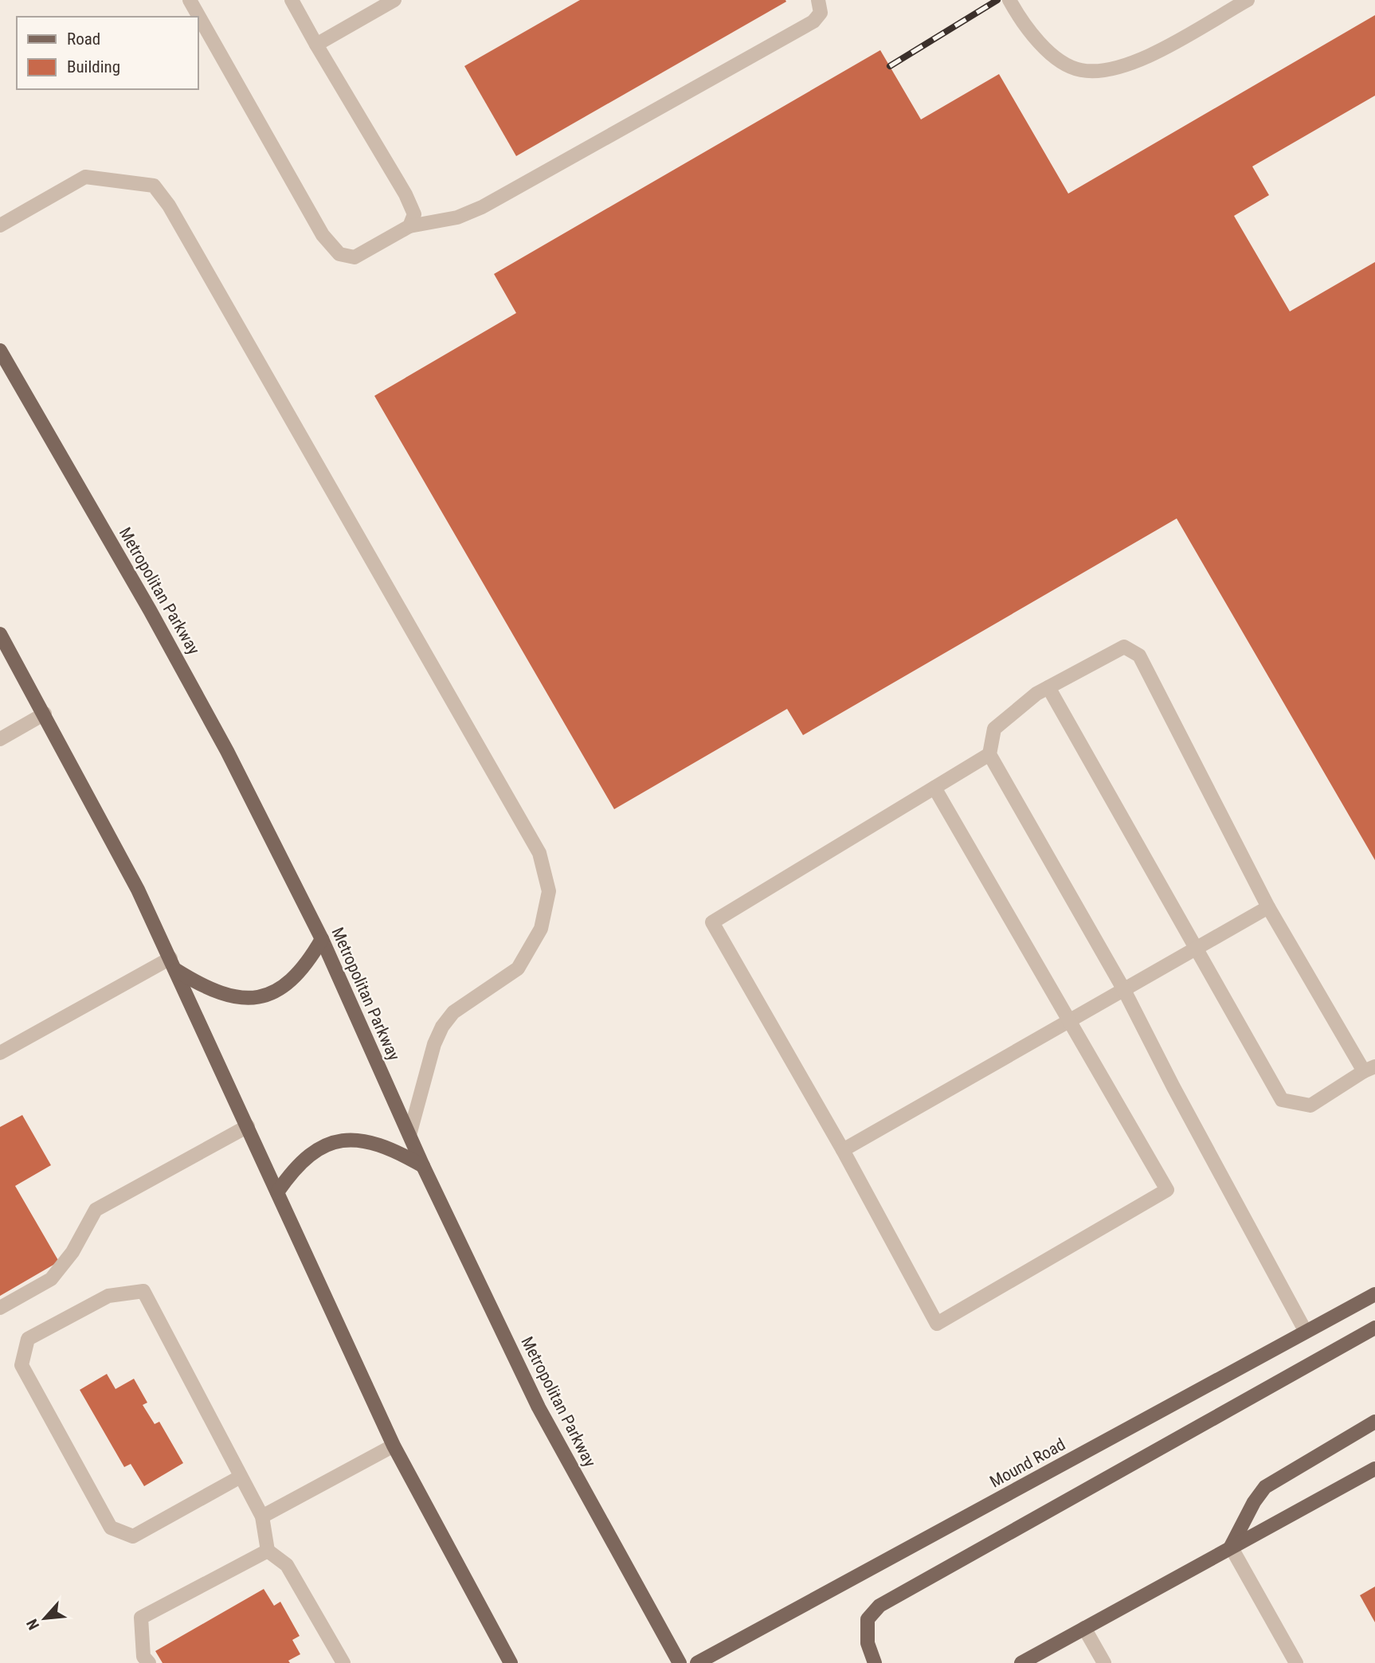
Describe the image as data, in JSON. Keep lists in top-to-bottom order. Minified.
{"streets":{"main road":["Metropolitan Parkway","Mound Road"]},"legend":["Road","Building"],"north":"bottom left"}
